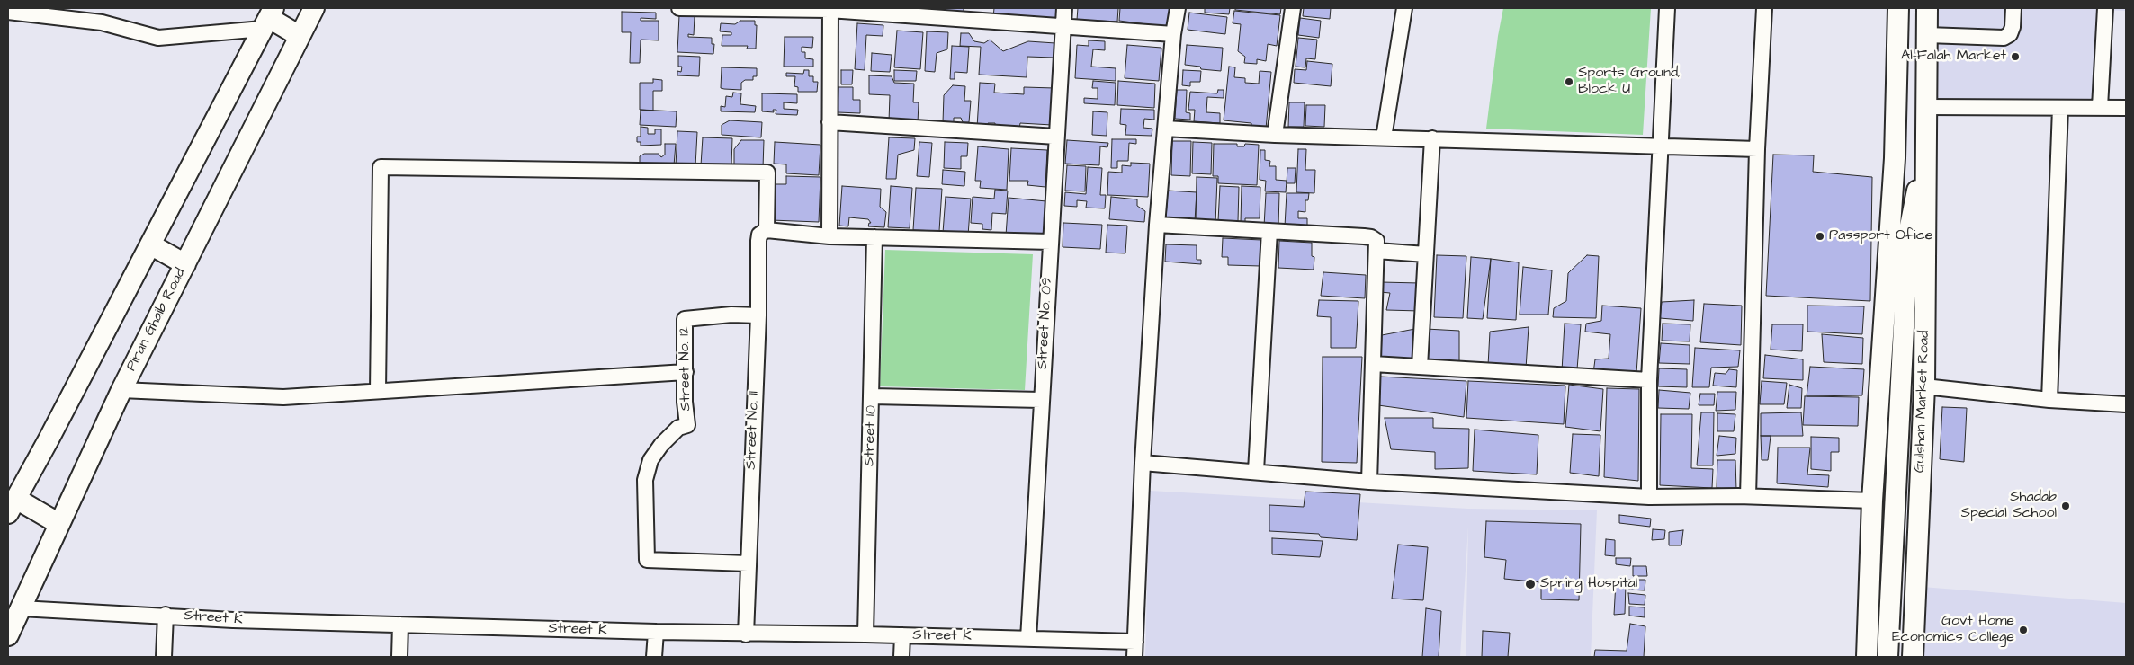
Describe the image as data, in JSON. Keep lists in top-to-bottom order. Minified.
{"streets":{"main road":["Piran Ghaib Road","Gulshan Market Road"],"street":["Street No. 09","Street No. 12","Street No. 11","Street 10","Street K"]},"crossings":[["Piran Ghaib Road","Street K"],["Street No. 09","Street K"],["Street No. 12","Street No. 11"],["Street No. 11","Street K"],["Street 10","Street K"]],"places":["Al-Falah Market","Sports Ground, Block U","Passport Ofice","Shadab Special School","Spring Hospital","Govt Home Economics College"]}
